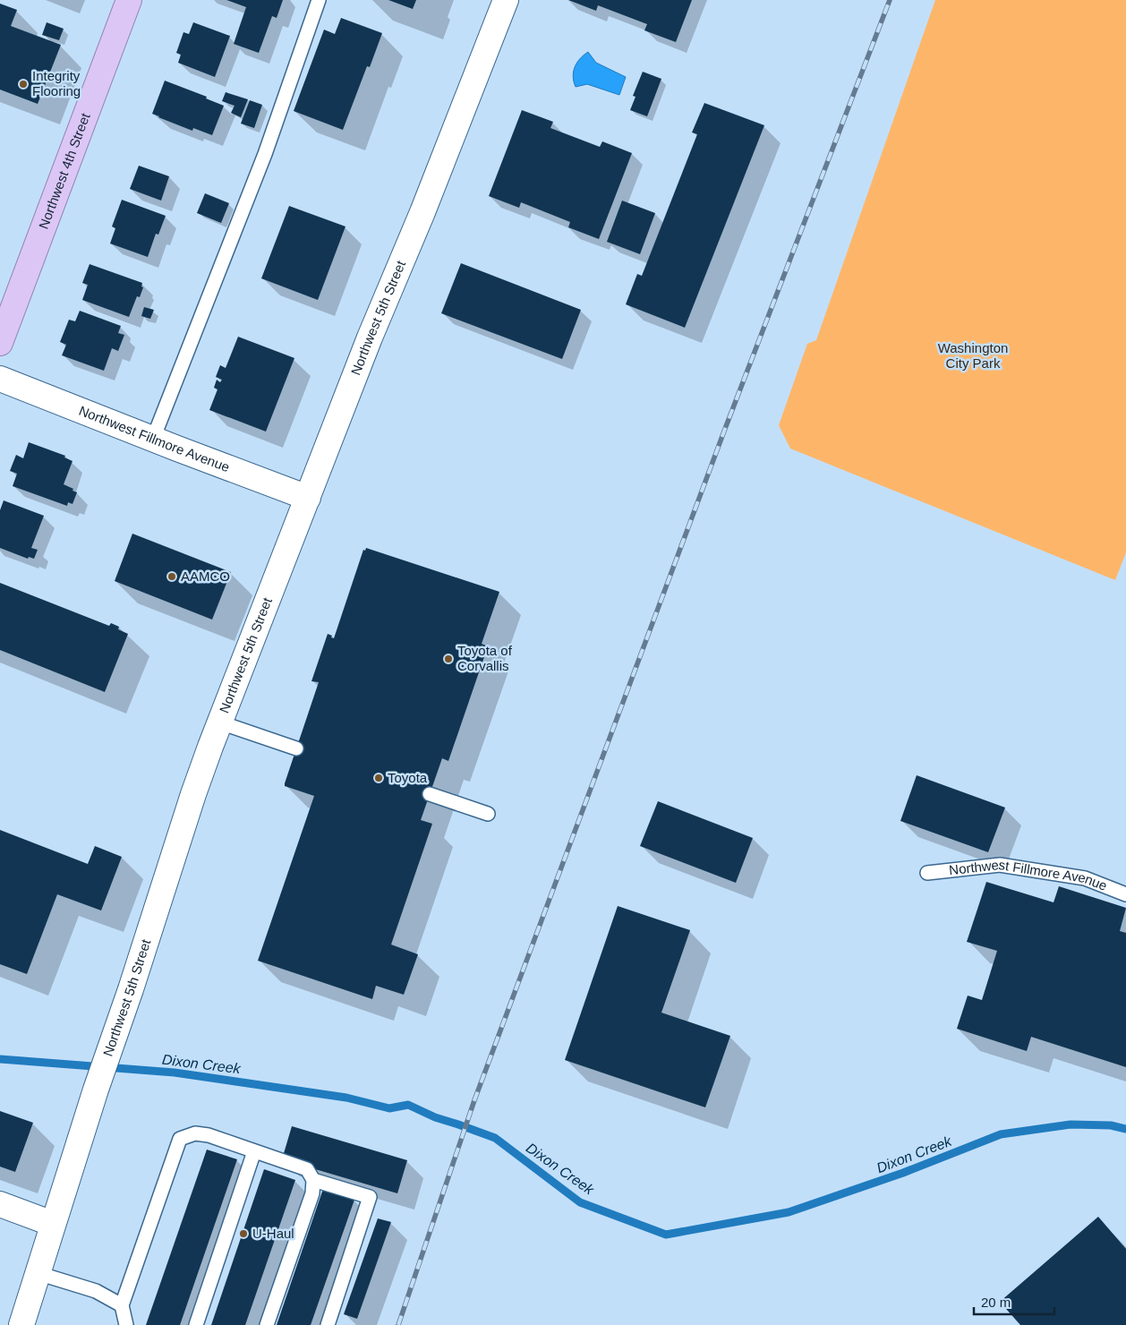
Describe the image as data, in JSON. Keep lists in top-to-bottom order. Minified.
{"streets":{"highway":["Northwest 4th Street"],"street":["Northwest 5th Street","Northwest Fillmore Avenue"]},"crossings":[["Northwest 5th Street","Northwest Fillmore Avenue"]],"water":["Dixon Creek"],"parks":["Washington City Park"],"places":["Integrity Flooring","AAMCO","Toyota of Corvallis","Toyota","U-Haul"],"scale_bar":"20 m"}
